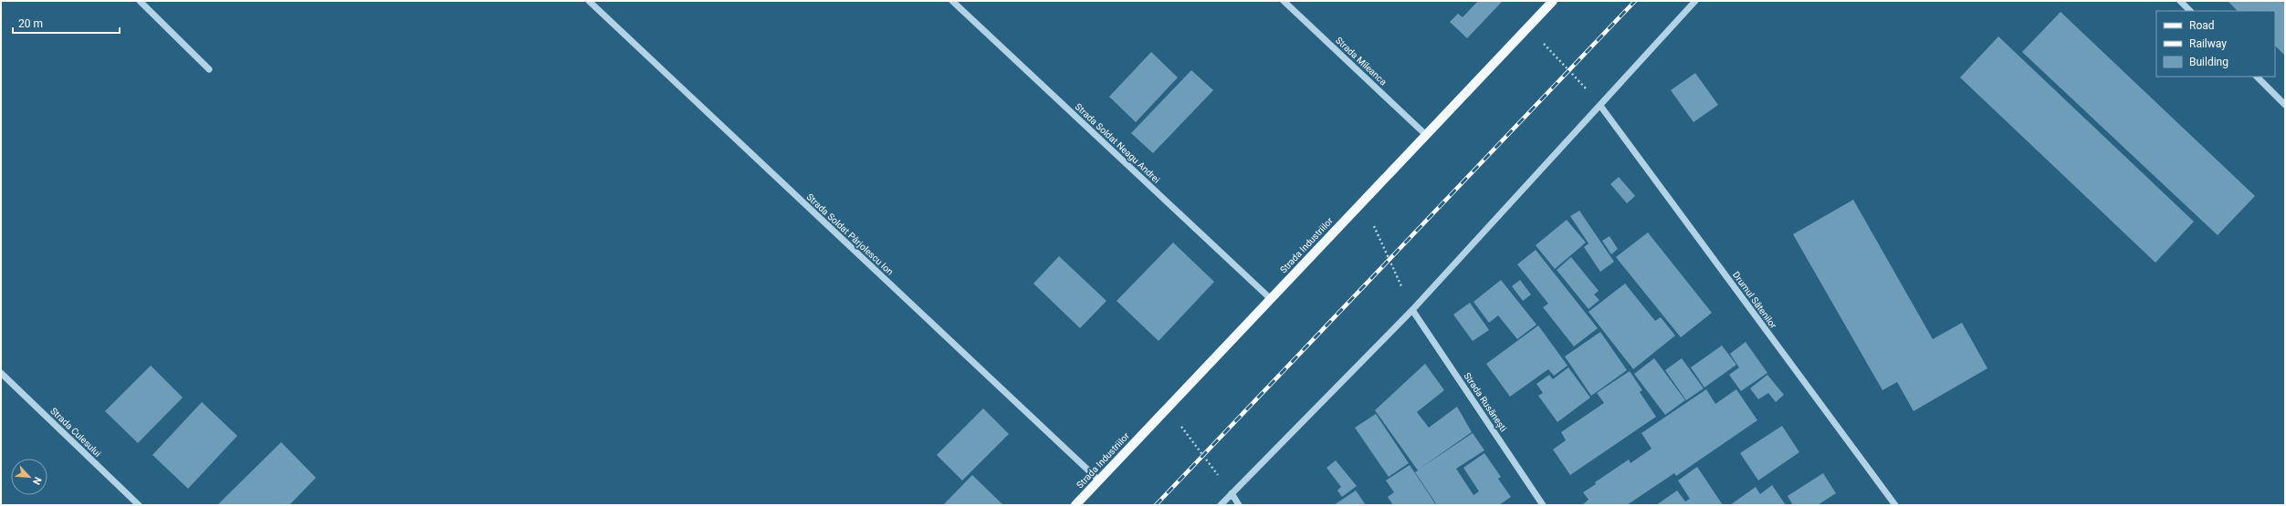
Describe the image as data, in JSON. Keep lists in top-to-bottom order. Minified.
{"streets":{"main road":["Strada Industriilor"],"street":["Strada Mileanca","Strada Soldat Neagu Andrei","Strada Soldat Pârjolescu Ion","Drumul Sătenilor","Strada Rusănești","Strada Culesului"]},"crossings":[["Strada Mileanca","Strada Industriilor"],["Strada Soldat Neagu Andrei","Strada Industriilor"],["Strada Soldat Pârjolescu Ion","Strada Industriilor"]],"legend":["Road","Railway","Building"],"scale_bar":"20 m","north":"bottom right"}
